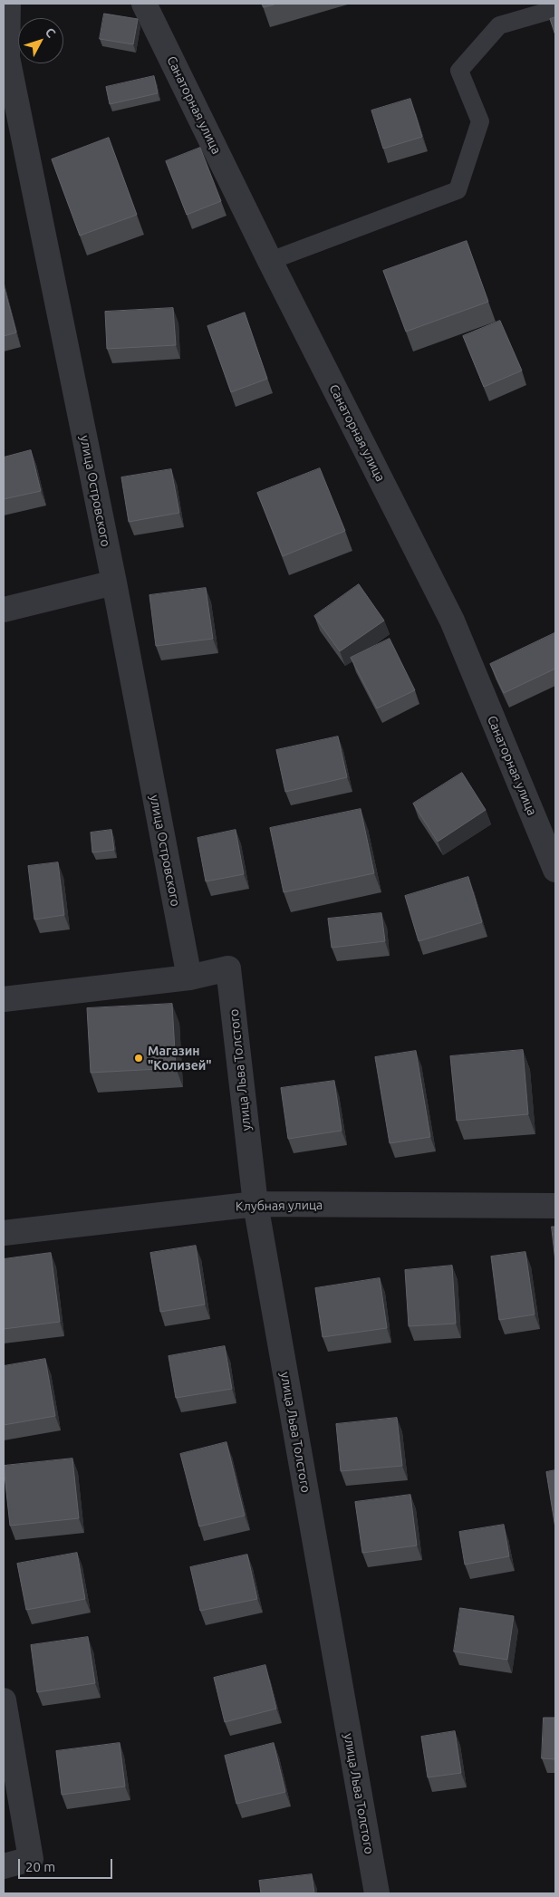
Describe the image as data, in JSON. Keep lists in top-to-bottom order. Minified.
{"streets":{"street":["Санаторная улица","улица Островского","улица Льва Толстого","Клубная улица"]},"crossings":[["улица Островского","улица Льва Толстого"],["улица Льва Толстого","Клубная улица"]],"places":["Магазин \"Колизей\""],"scale_bar":"20 m","north":"top right"}
